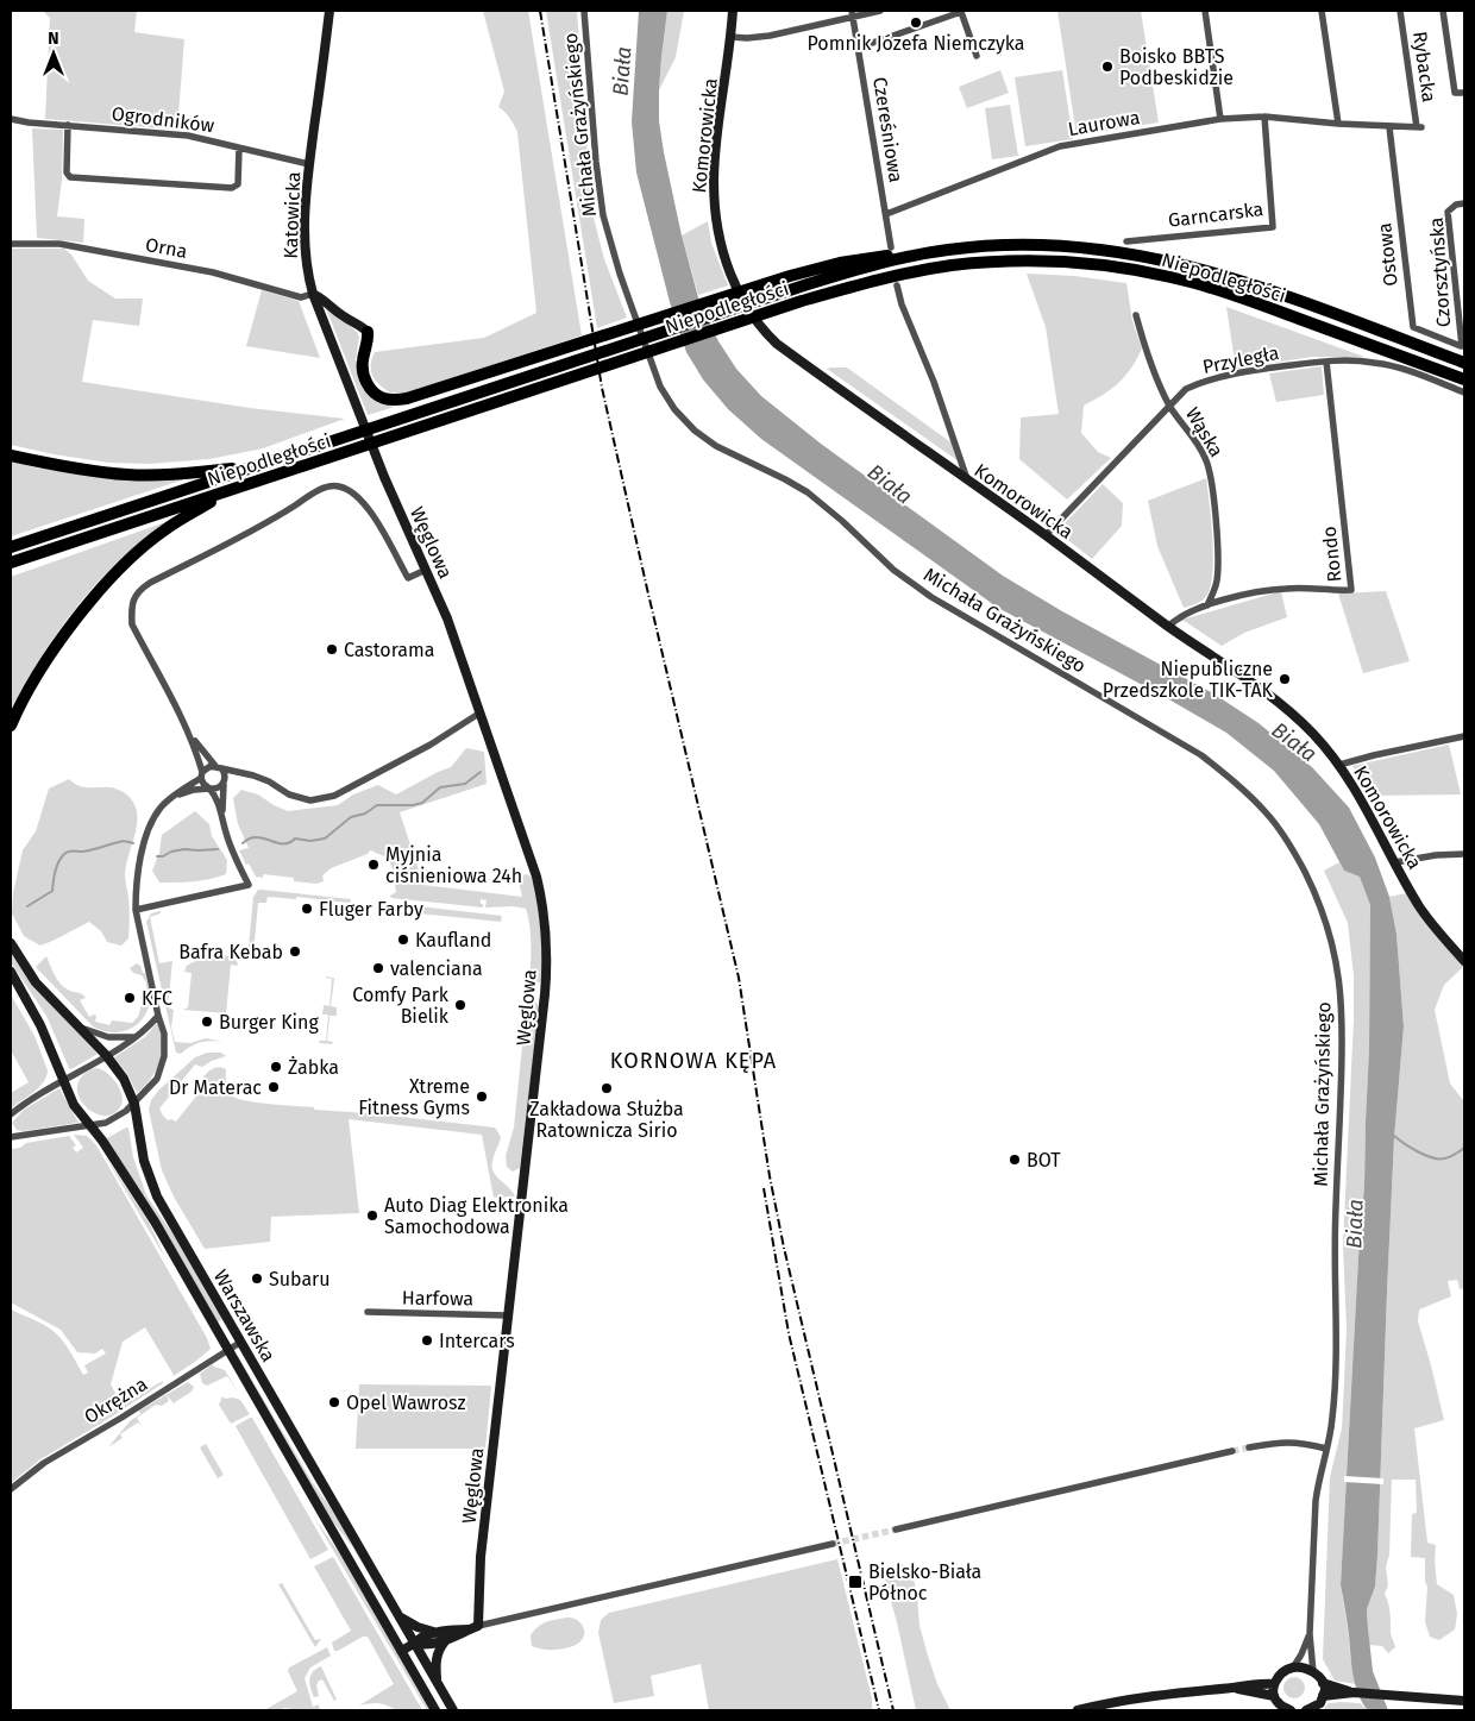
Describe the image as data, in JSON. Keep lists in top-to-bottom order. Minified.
{"streets":{"highway":["Niepodległości"],"street":["Rybacka","Ogrodników","Laurowa","Michała Grażyńskiego","Czereśniowa","Komorowicka","Garncarska","Katowicka","Orna","Ostowa","Czorsztyńska","Przyległa","Wąska","Węglowa","Rondo","Harfowa","Warszawska","Okrężna"]},"crossings":[["Rybacka","Laurowa"],["Ogrodników","Katowicka"],["Laurowa","Czereśniowa"],["Laurowa","Garncarska"],["Laurowa","Ostowa"],["Komorowicka","Przyległa"],["Komorowicka","Rondo"],["Katowicka","Orna"],["Katowicka","Węglowa"],["Ostowa","Czorsztyńska"],["Przyległa","Wąska"],["Przyległa","Rondo"],["Wąska","Rondo"],["Węglowa","Harfowa"],["Warszawska","Okrężna"]],"districts":["KORNOWA KĘPA"],"water":["Biała"],"places":{"other":["Pomnik Józefa Niemczyka","Boisko BBTS Podbeskidzie","Castorama","Niepubliczne Przedszkole TIK-TAK","Myjnia ciśnieniowa 24h","Fluger Farby","Kaufland","Bafra Kebab","valenciana","KFC","Comfy Park Bielik","Burger King","Żabka","Dr Materac","Zakładowa Służba Ratownicza Sirio","Xtreme Fitness Gyms","BOT","Auto Diag Elektronika Samochodowa","Subaru","Intercars","Opel Wawrosz"],"transit":["Bielsko-Biała Północ"]},"north":"top"}
